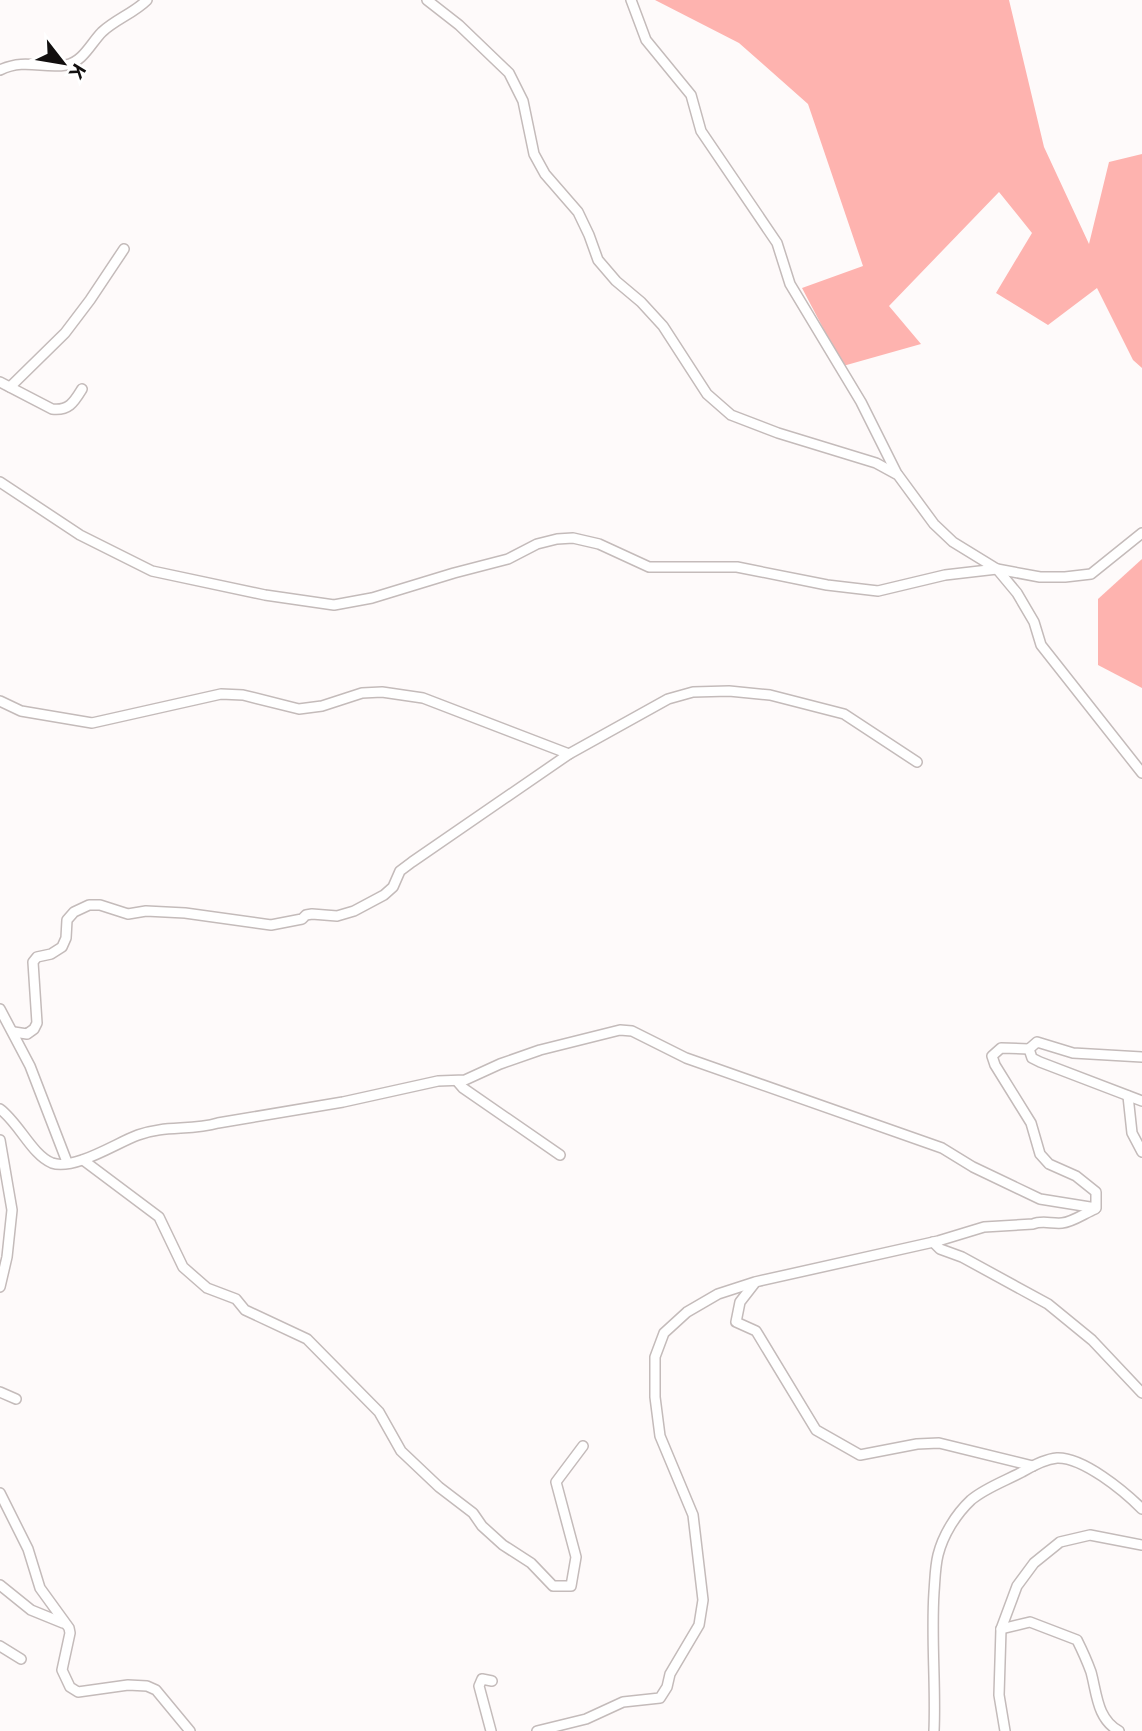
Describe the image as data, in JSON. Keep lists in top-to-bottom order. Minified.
{"north":"bottom right"}
